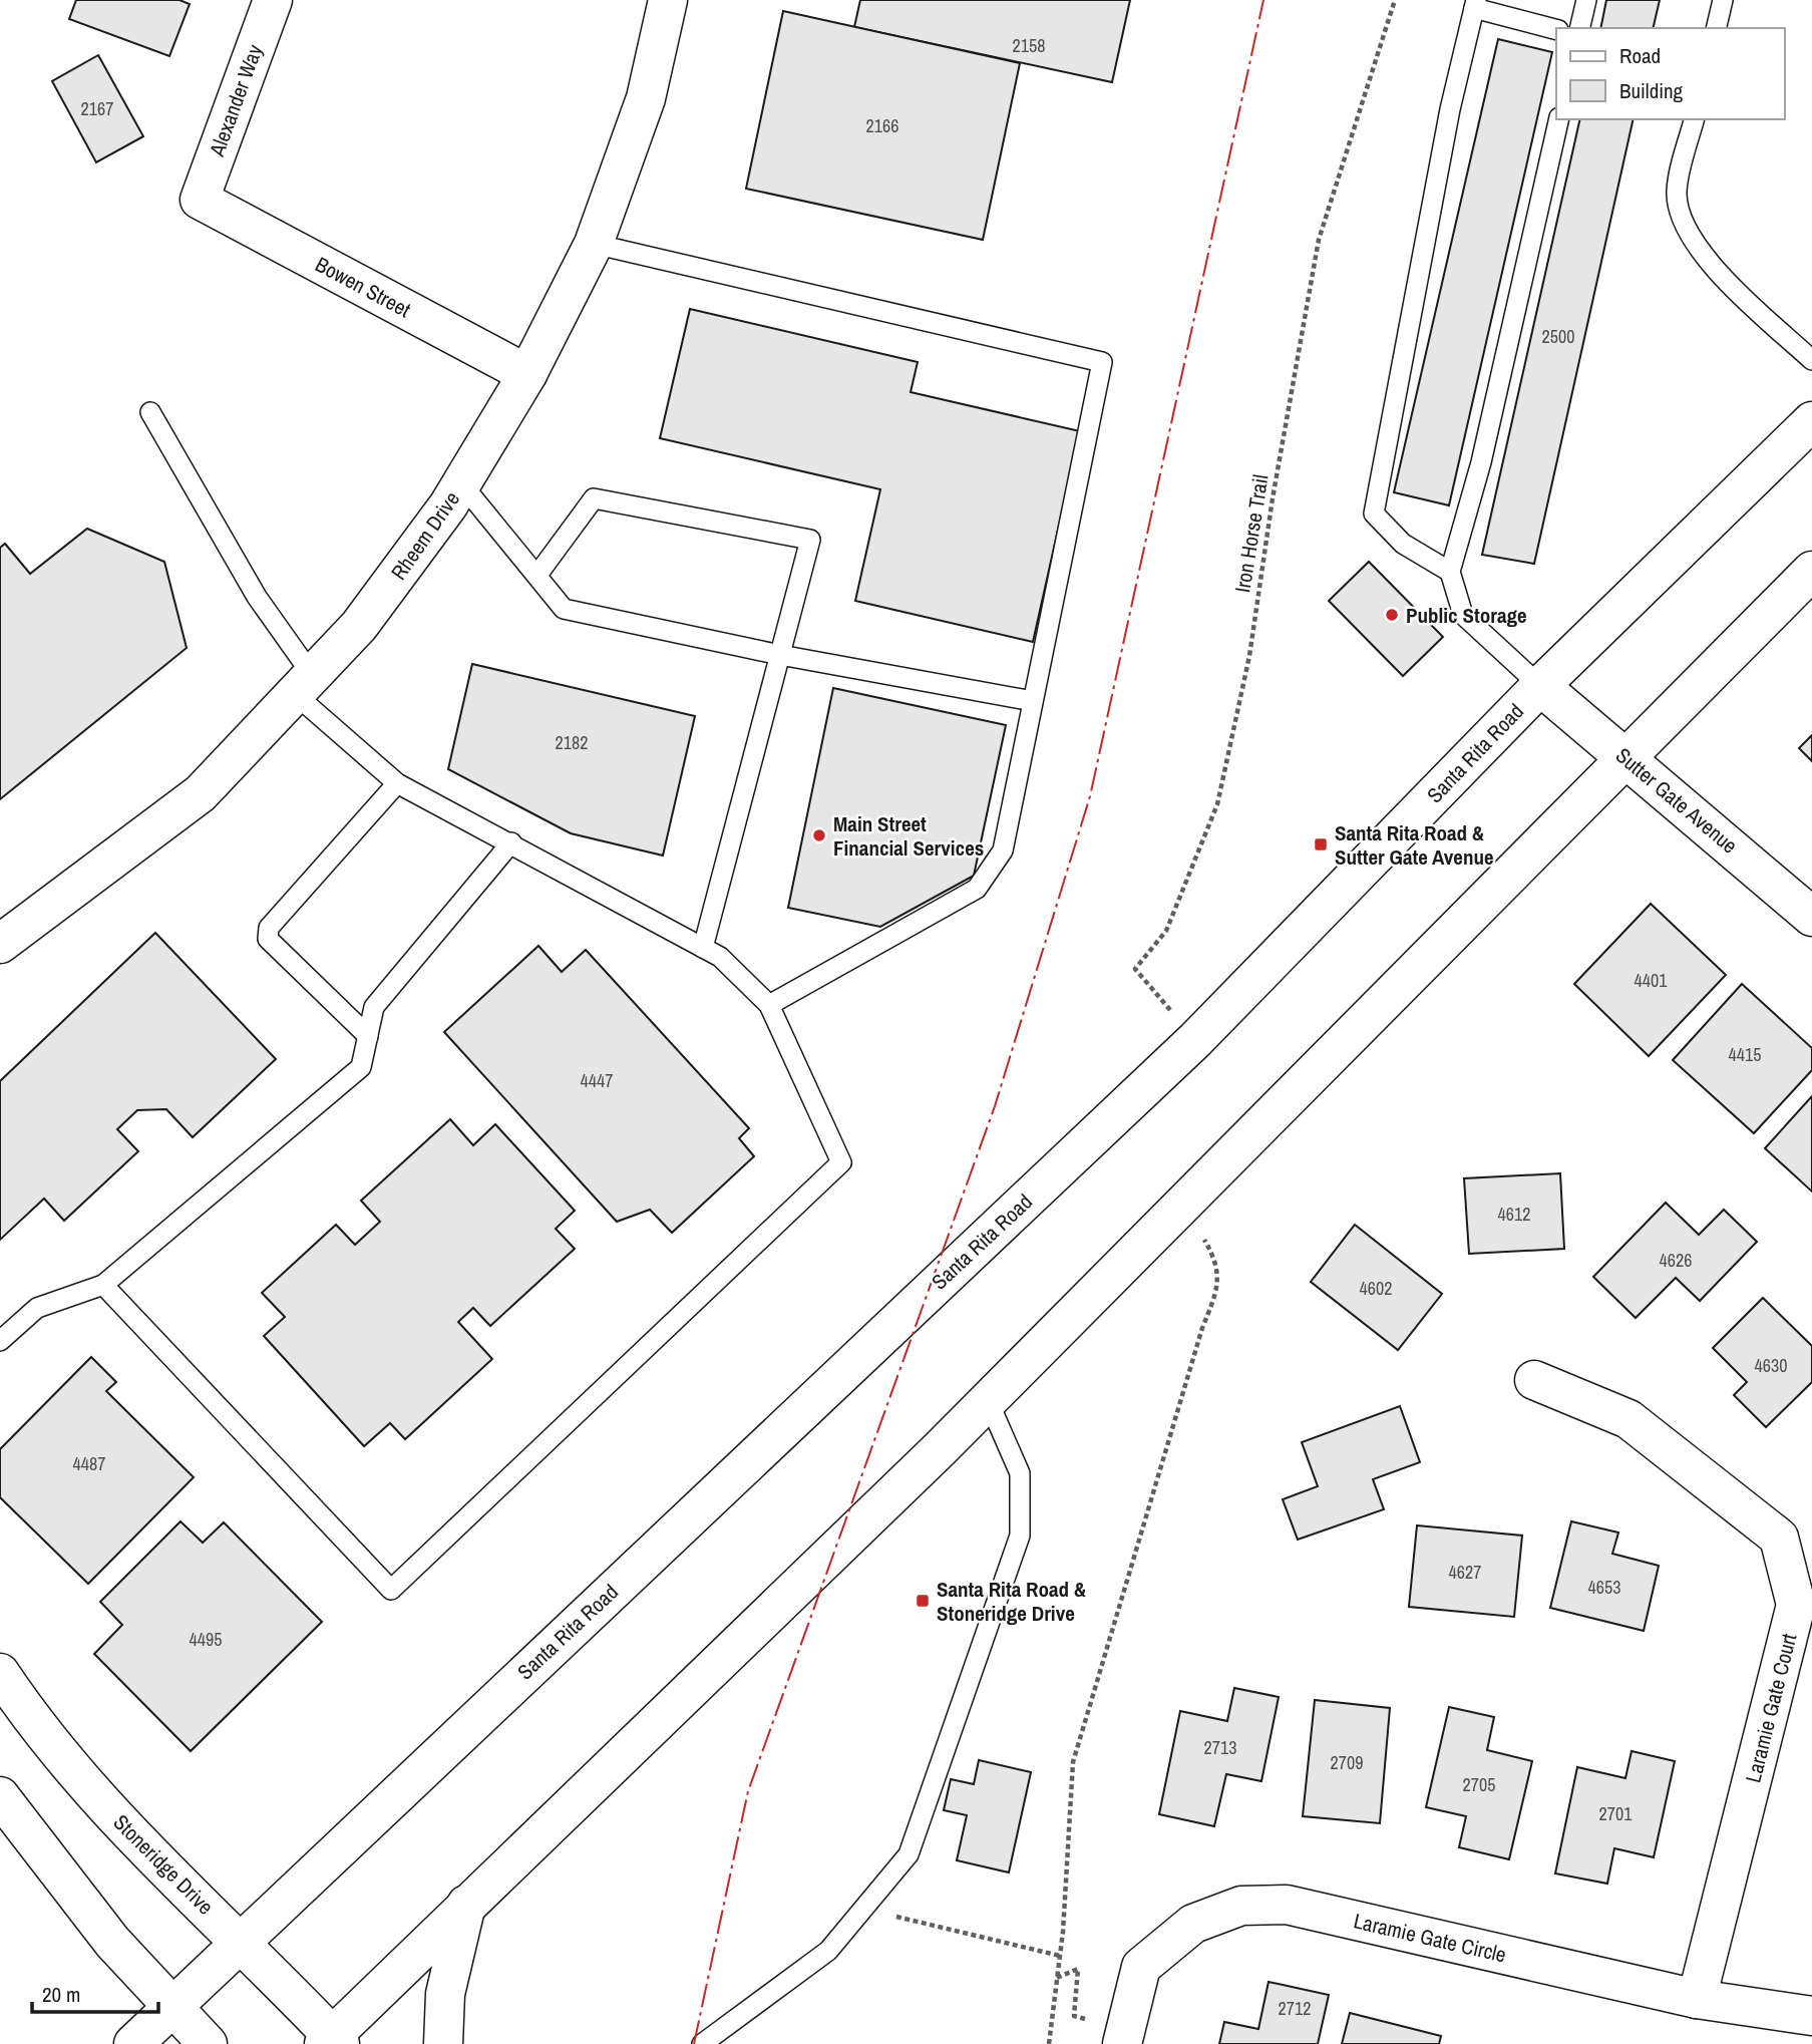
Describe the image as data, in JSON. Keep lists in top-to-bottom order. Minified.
{"streets":{"main road":["Alexander Way","Bowen Street","Rheem Drive","Santa Rita Road","Sutter Gate Avenue","Laramie Gate Court","Stoneridge Drive","Laramie Gate Circle"],"path":["Iron Horse Trail"]},"crossings":[["Alexander Way","Bowen Street"],["Bowen Street","Rheem Drive"],["Iron Horse Trail","Santa Rita Road"],["Santa Rita Road","Sutter Gate Avenue"],["Santa Rita Road","Stoneridge Drive"],["Laramie Gate Court","Laramie Gate Circle"]],"places":{"other":["Public Storage","Main Street Financial Services"],"transit":["Santa Rita Road & Sutter Gate Avenue","Santa Rita Road & Stoneridge Drive"]},"house_numbers":["2158","2167","2166","2500","2182","4401","4415","4447","4612","4626","4602","4630","4487","4627","4653","4495","2713","2709","2705","2701","2712"],"legend":["Road","Building"],"scale_bar":"20 m"}
